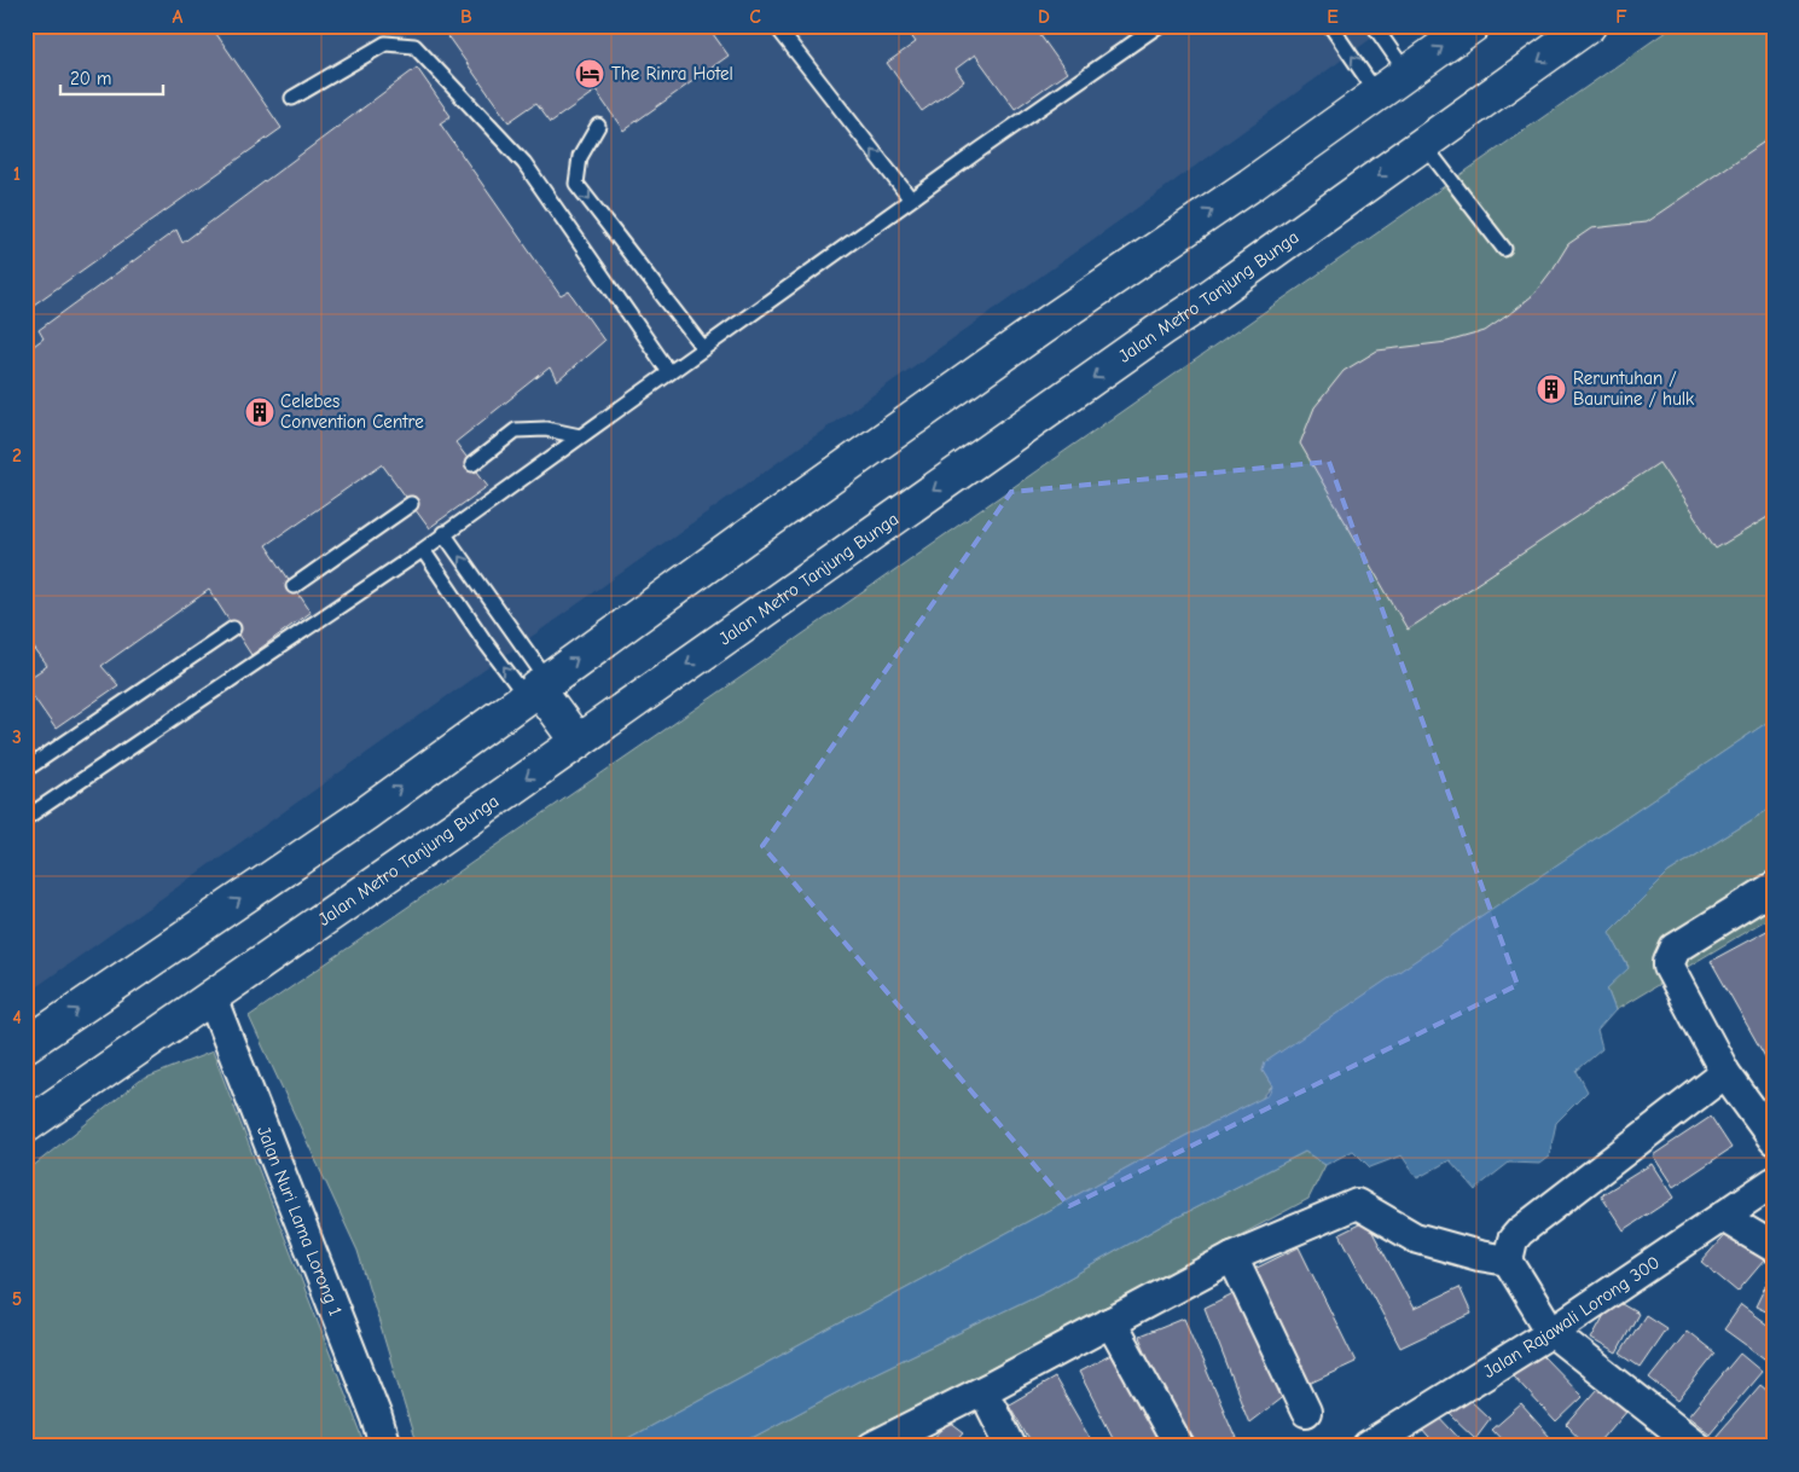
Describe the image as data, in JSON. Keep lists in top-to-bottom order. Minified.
{"streets":{"main road":["Jalan Metro Tanjung Bunga"],"street":["Jalan Nuri Lama Lorong 1","Jalan Rajawali Lorong 300"]},"crossings":[["Jalan Metro Tanjung Bunga","Jalan Nuri Lama Lorong 1"]],"places":{"hotel":["The Rinra Hotel"],"building":["Reruntuhan / Bauruine / hulk","Celebes Convention Centre"]},"scale_bar":"20 m","grid":{"columns":["A","B","C","D","E","F"],"rows":["1","2","3","4","5"]}}
